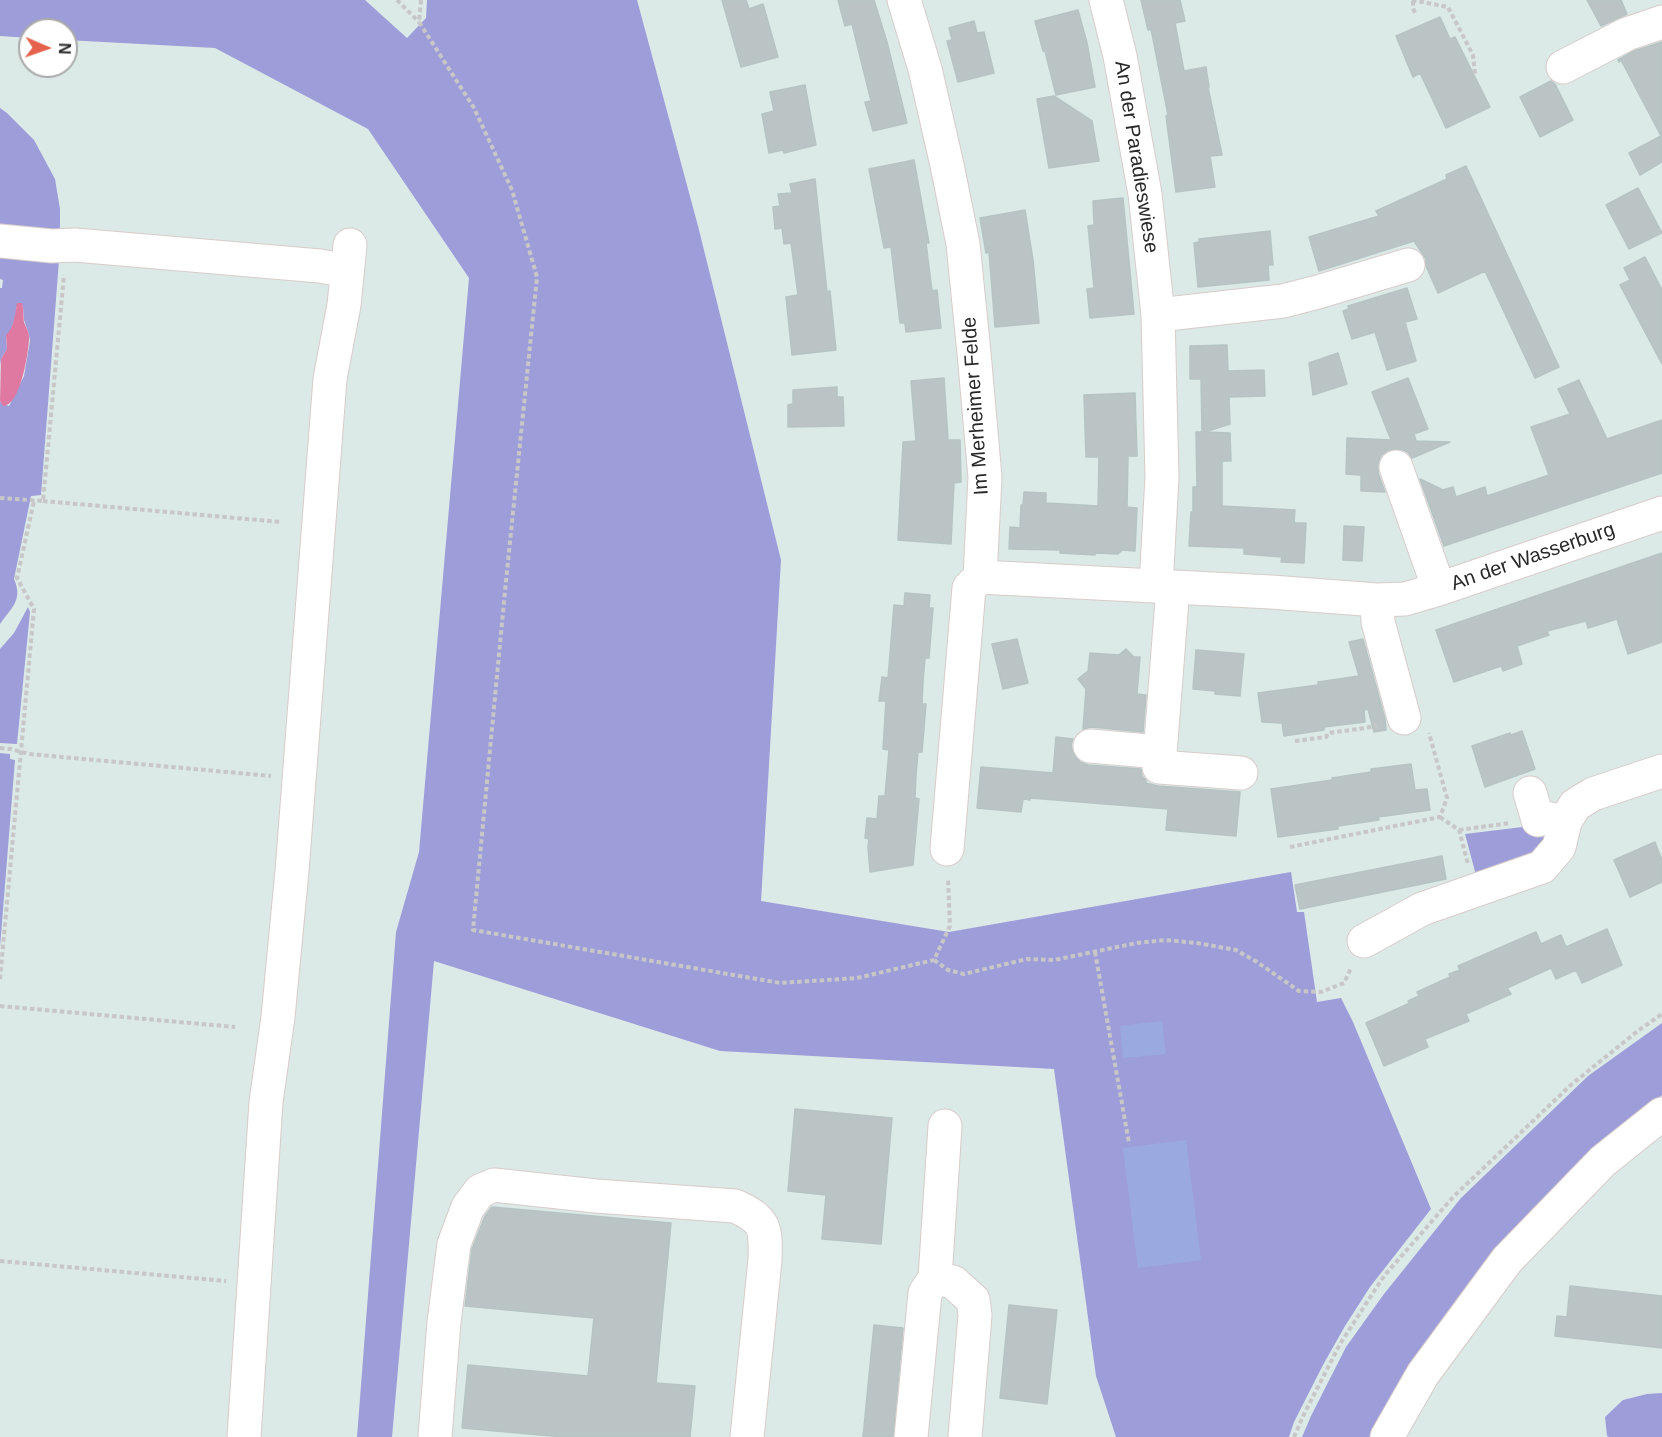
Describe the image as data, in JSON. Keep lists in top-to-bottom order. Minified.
{"streets":{"street":["An der Paradieswiese","Im Merheimer Felde","An der Wasserburg"]},"crossings":[["An der Paradieswiese","An der Wasserburg"],["Im Merheimer Felde","An der Wasserburg"]],"north":"right"}
